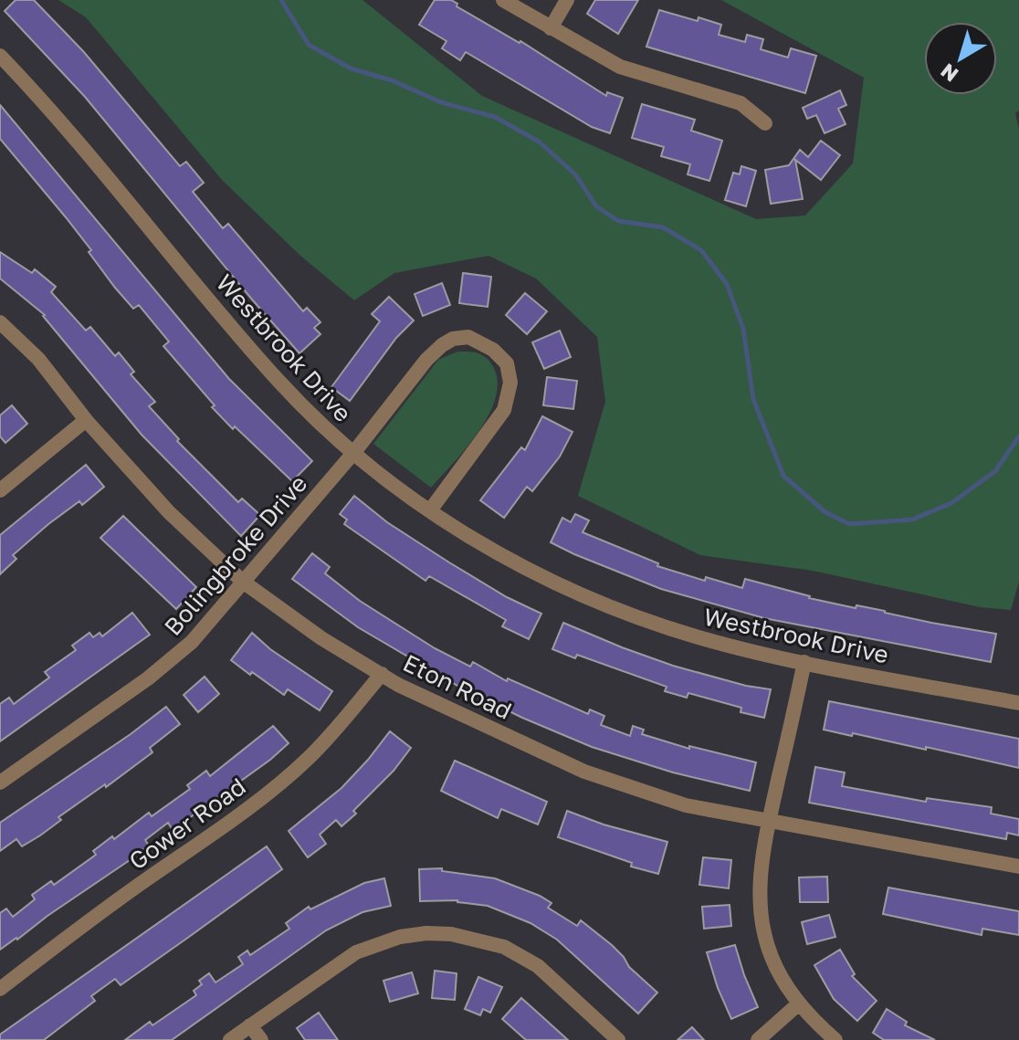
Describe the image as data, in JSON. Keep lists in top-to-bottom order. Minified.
{"streets":{"street":["Westbrook Drive","Bolingbroke Drive","Eton Road","Gower Road"]},"crossings":[["Westbrook Drive","Bolingbroke Drive"],["Bolingbroke Drive","Eton Road"],["Eton Road","Gower Road"]],"north":"bottom left"}
